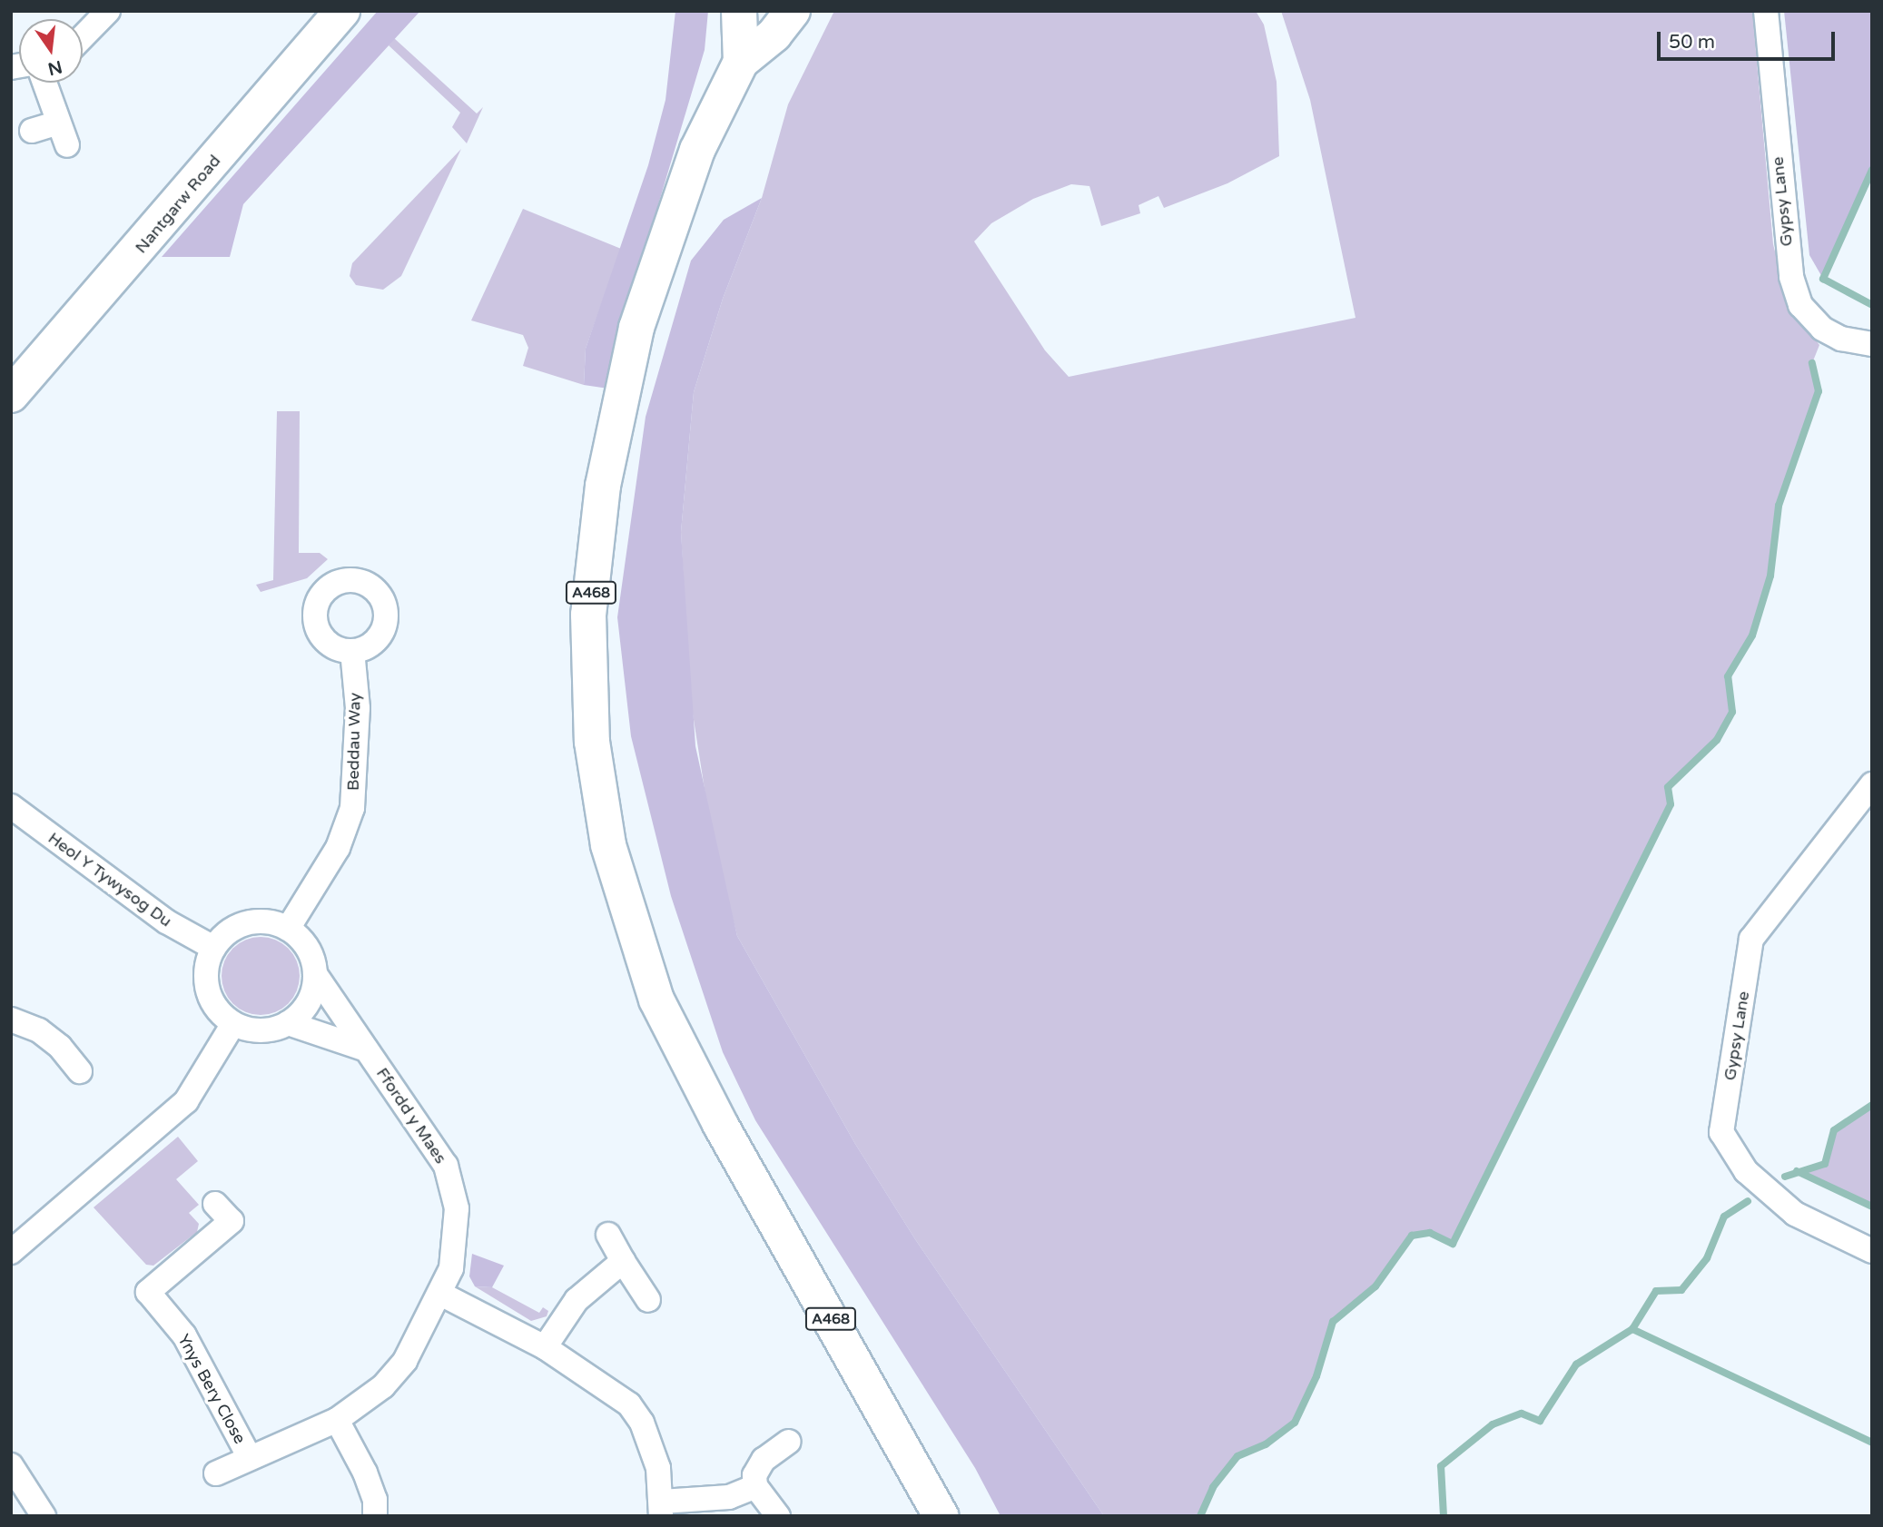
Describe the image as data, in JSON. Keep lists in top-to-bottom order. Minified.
{"streets":{"main road":["Nantgarw Road","A468"],"street":["Gypsy Lane","Beddau Way","Heol Y Tywysog Du","Ffordd y Maes","Ynys Bery Close"]},"crossings":[["Beddau Way","Heol Y Tywysog Du"],["Beddau Way","Ffordd y Maes"],["Heol Y Tywysog Du","Ffordd y Maes"],["Ffordd y Maes","Ynys Bery Close"]],"scale_bar":"50 m","north":"bottom"}
